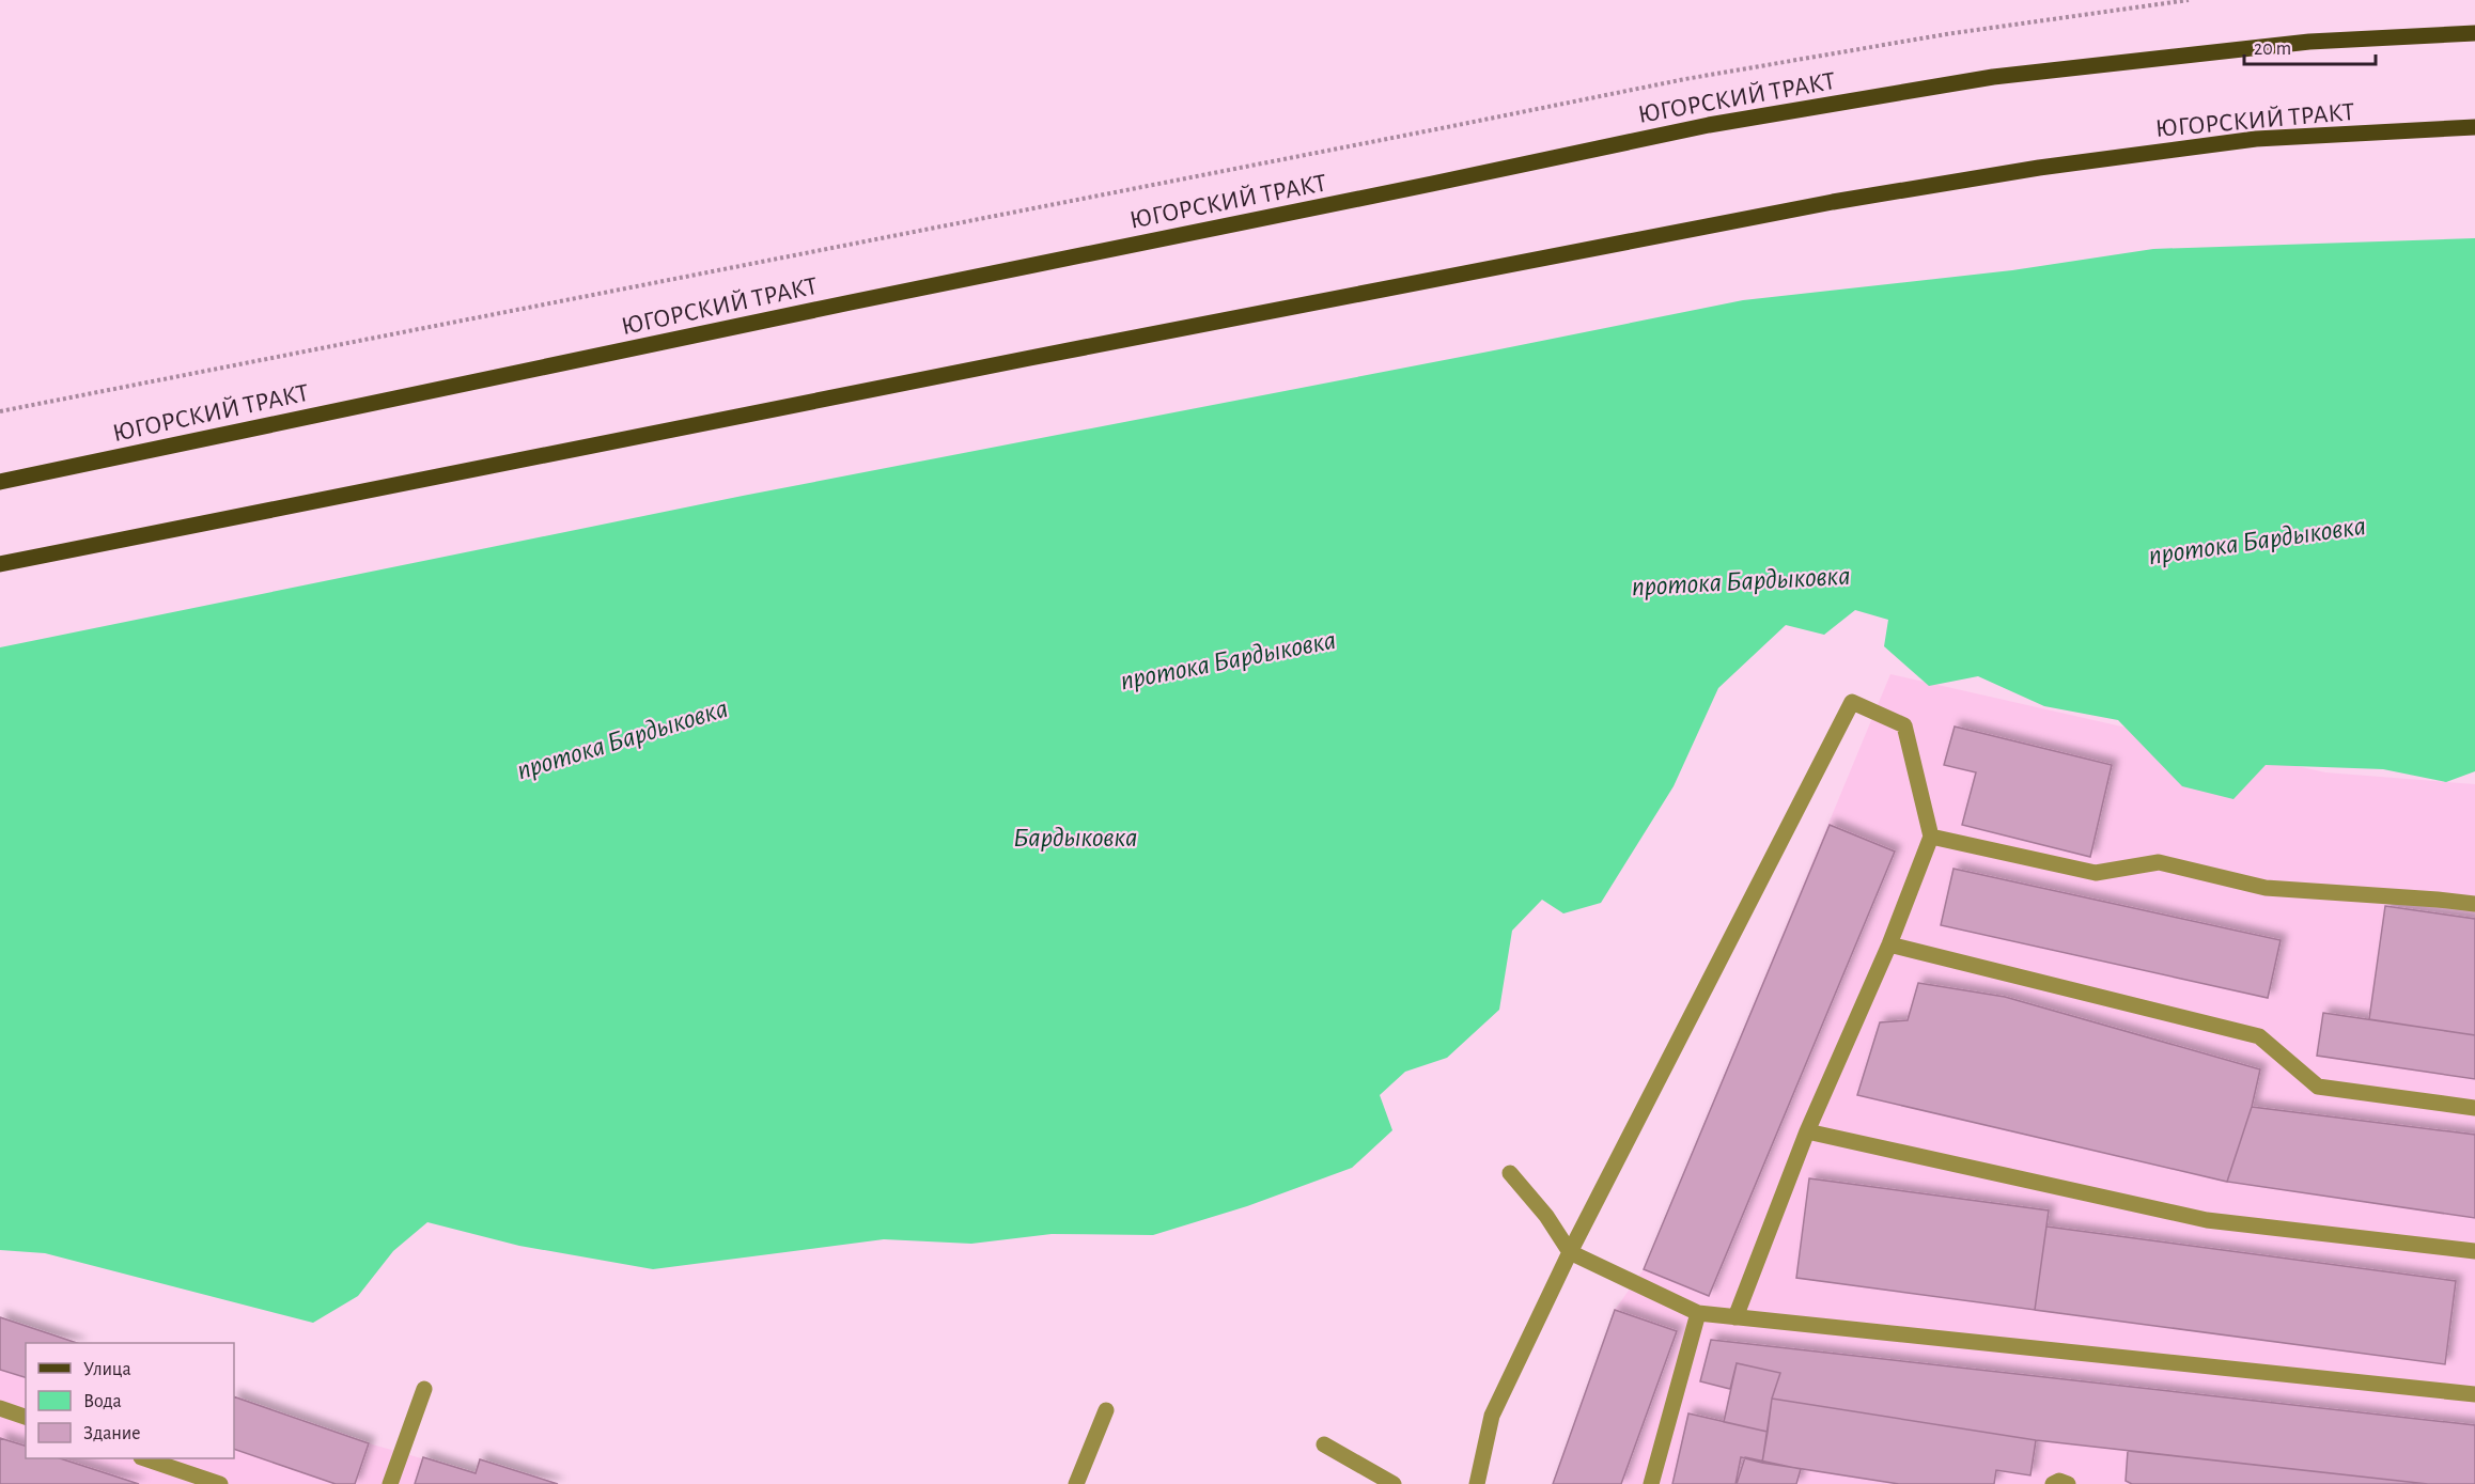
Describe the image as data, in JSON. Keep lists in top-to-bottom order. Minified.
{"streets":{"main road":["ЮГОРСКИЙ ТРАКТ"]},"water":["протока Бардыковка","Бардыковка"],"legend":["Улица","Вода","Здание"],"scale_bar":"20 m"}
